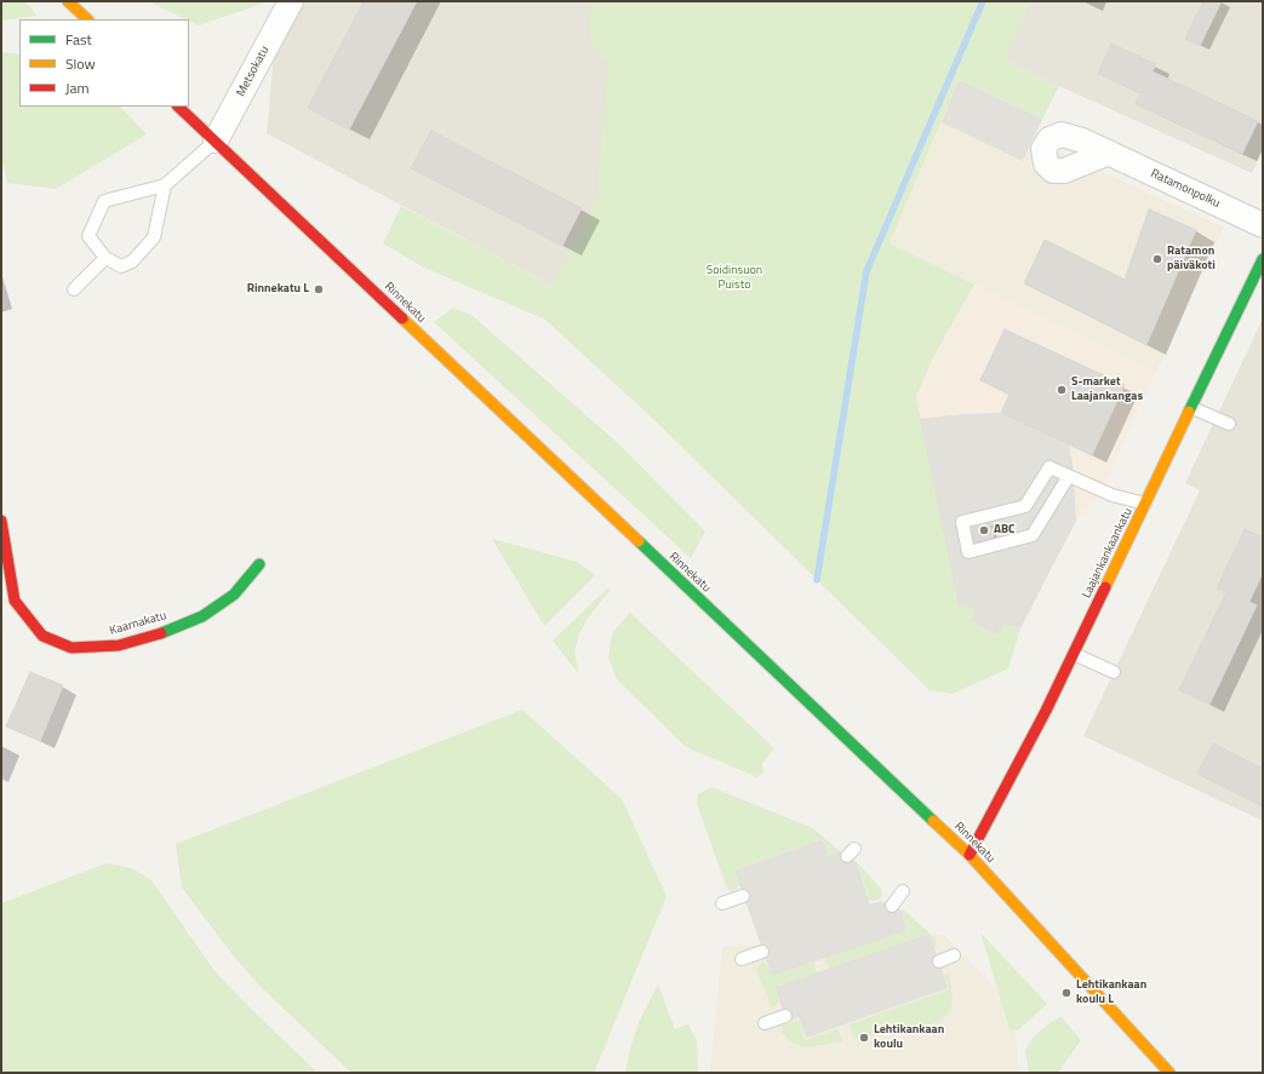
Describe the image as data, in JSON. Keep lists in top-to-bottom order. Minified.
{"streets":{"street":["Metsokatu","Ratamonpolku","Rinnekatu","Laajankankaankatu","Kaarnakatu"]},"crossings":[["Metsokatu","Rinnekatu"],["Rinnekatu","Laajankankaankatu"]],"parks":["Soidinsuon Puisto"],"places":["Ratamon päiväkoti","Rinnekatu L","S-market Laajankangas","ABC","Lehtikankaan koulu L","Lehtikankaan koulu"],"legend":["Fast","Slow","Jam"]}
